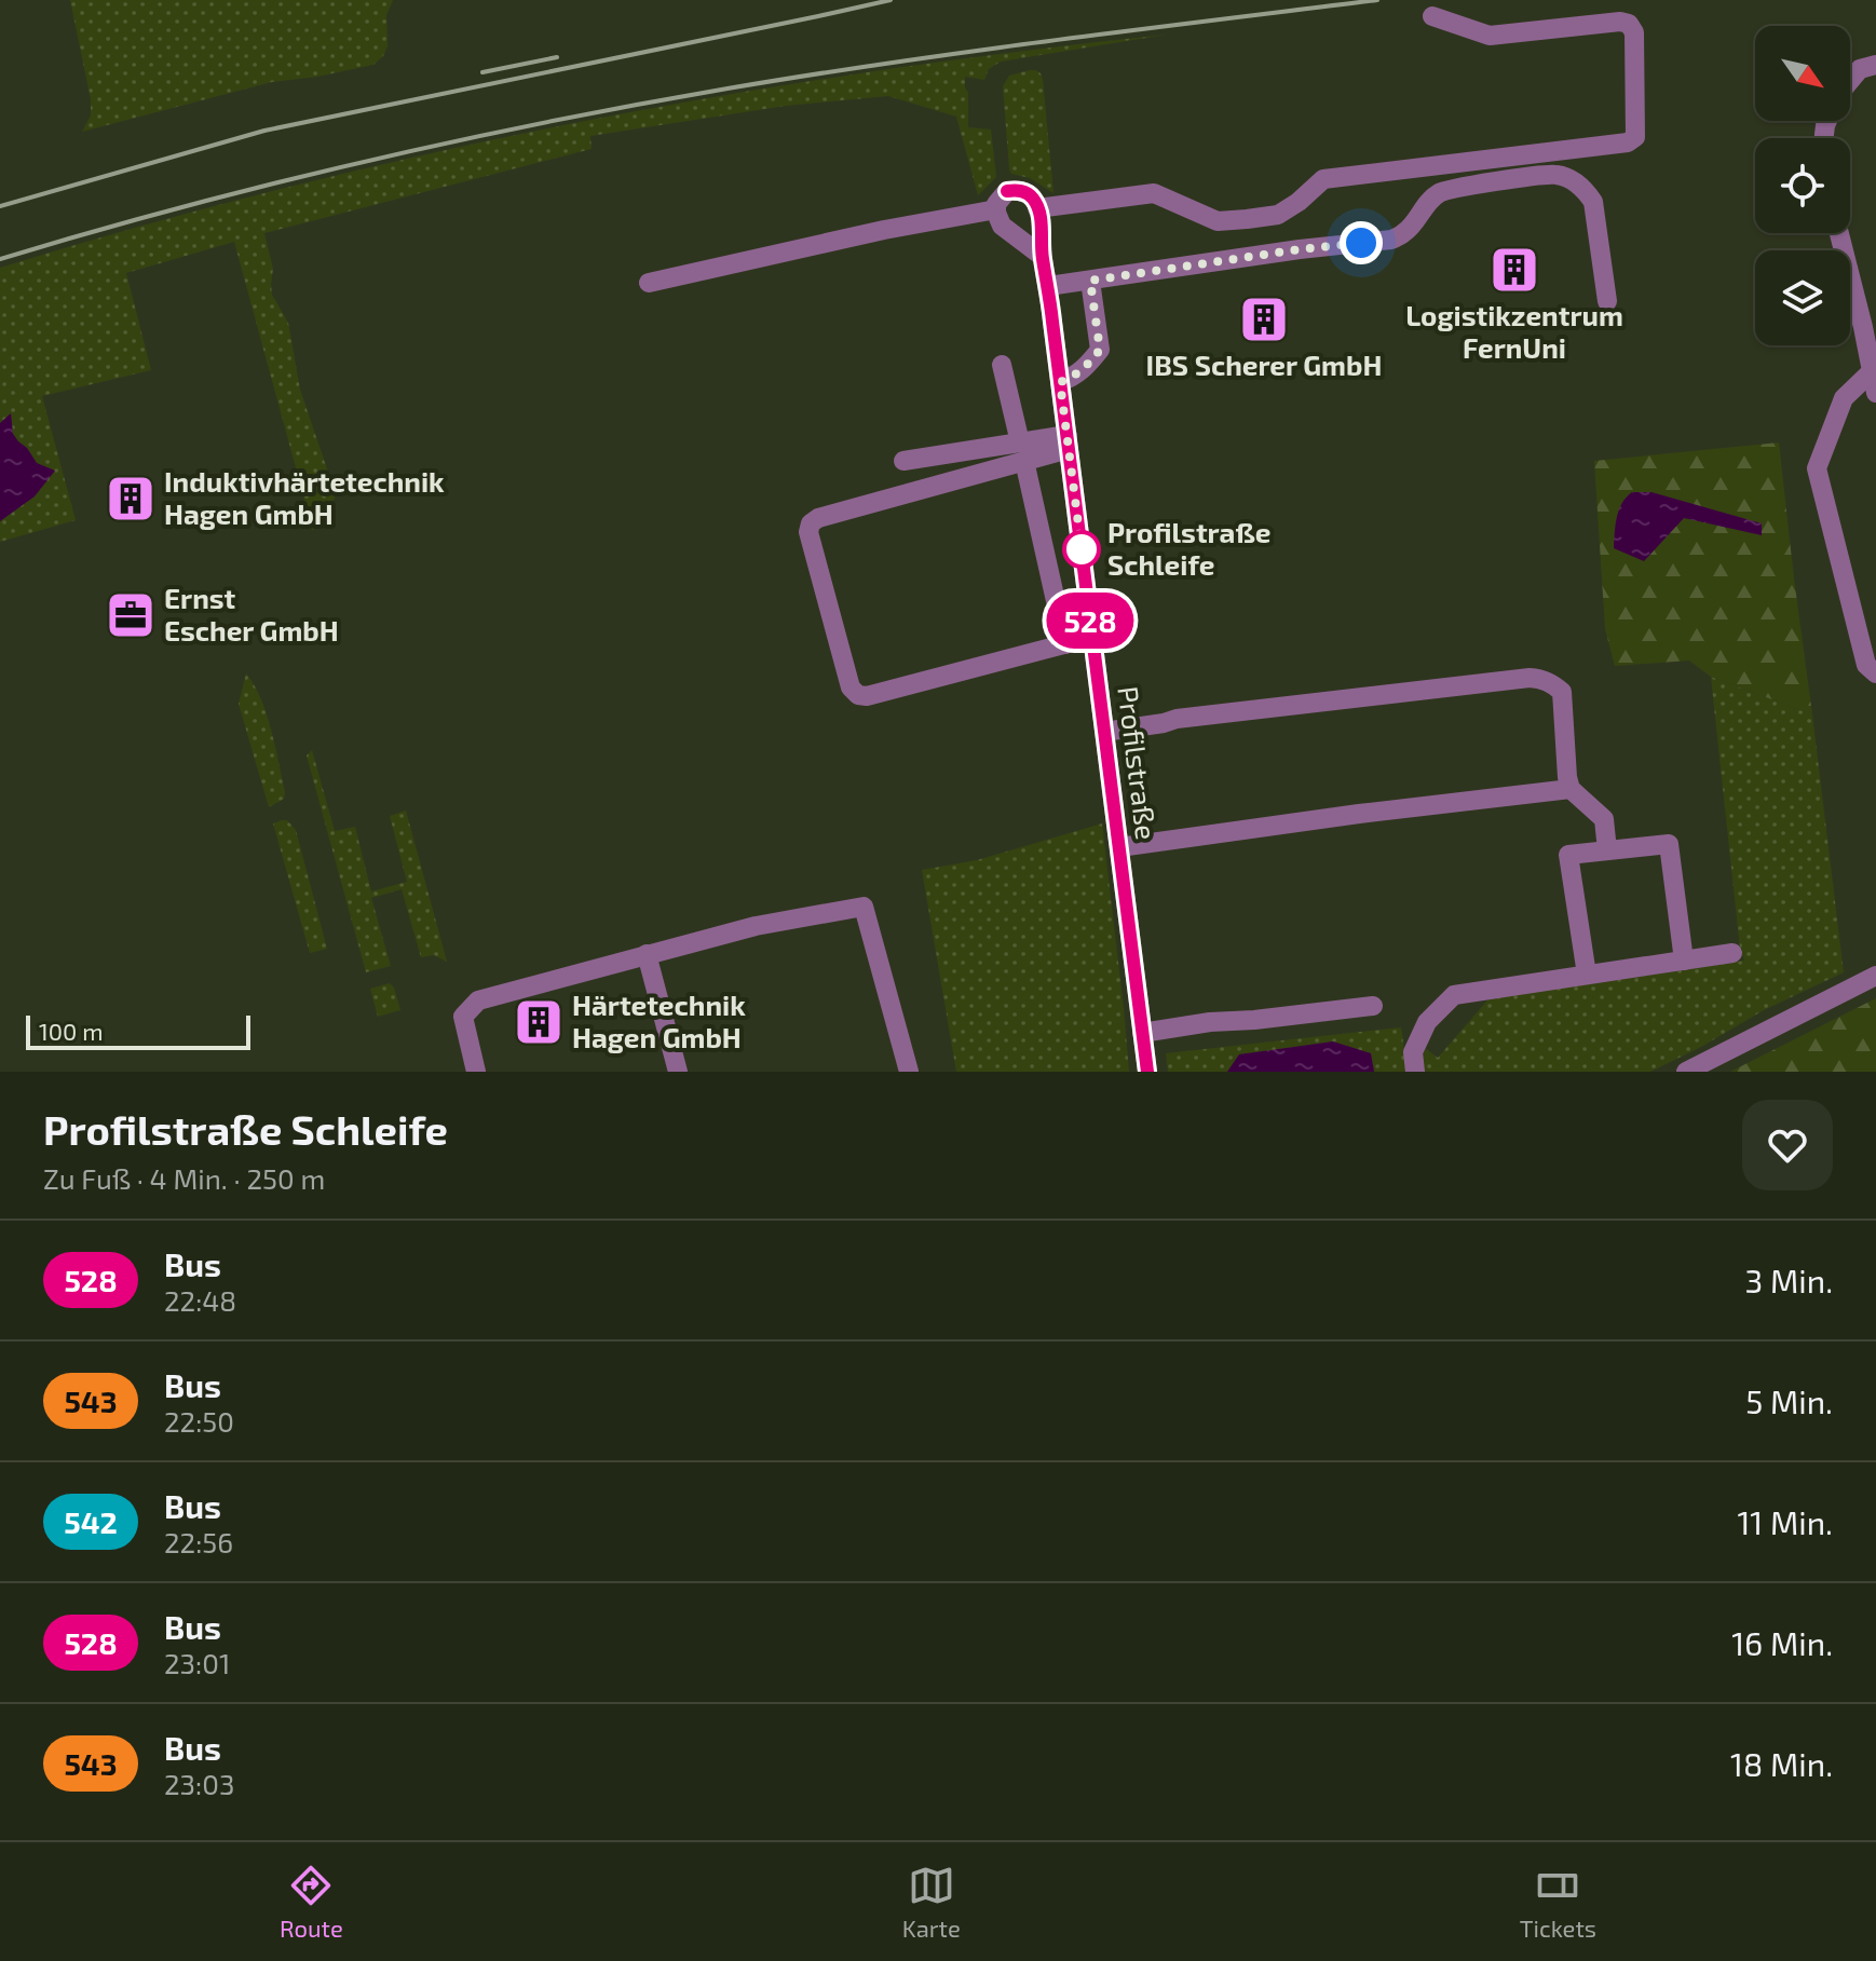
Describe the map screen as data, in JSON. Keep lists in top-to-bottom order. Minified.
{"streets":{"street":["Profilstraße"]},"places":{"building":["Logistikzentrum FernUni","IBS Scherer GmbH","Induktivhärtetechnik Hagen GmbH","Härtetechnik Hagen GmbH"],"other":["Profilstraße Schleife"],"office":["Ernst Escher GmbH"]},"lines":["bus line 528"],"scale_bar":"100 m","north":"bottom right","page":{"on_map":"528","scale":"100 m","heading":["Profilstraße Schleife","Zu Fuß · 4 Min. · 250 m"],"list":[{"mark":"528","name":"Bus","note":"22:48","value":"3 Min."},{"mark":"543","name":"Bus","note":"22:50","value":"5 Min."},{"mark":"542","name":"Bus","note":"22:56","value":"11 Min."},{"mark":"528","name":"Bus","note":"23:01","value":"16 Min."},{"mark":"543","name":"Bus","note":"23:03","value":"18 Min."}],"tabs":["Route","Karte","Tickets"]}}
